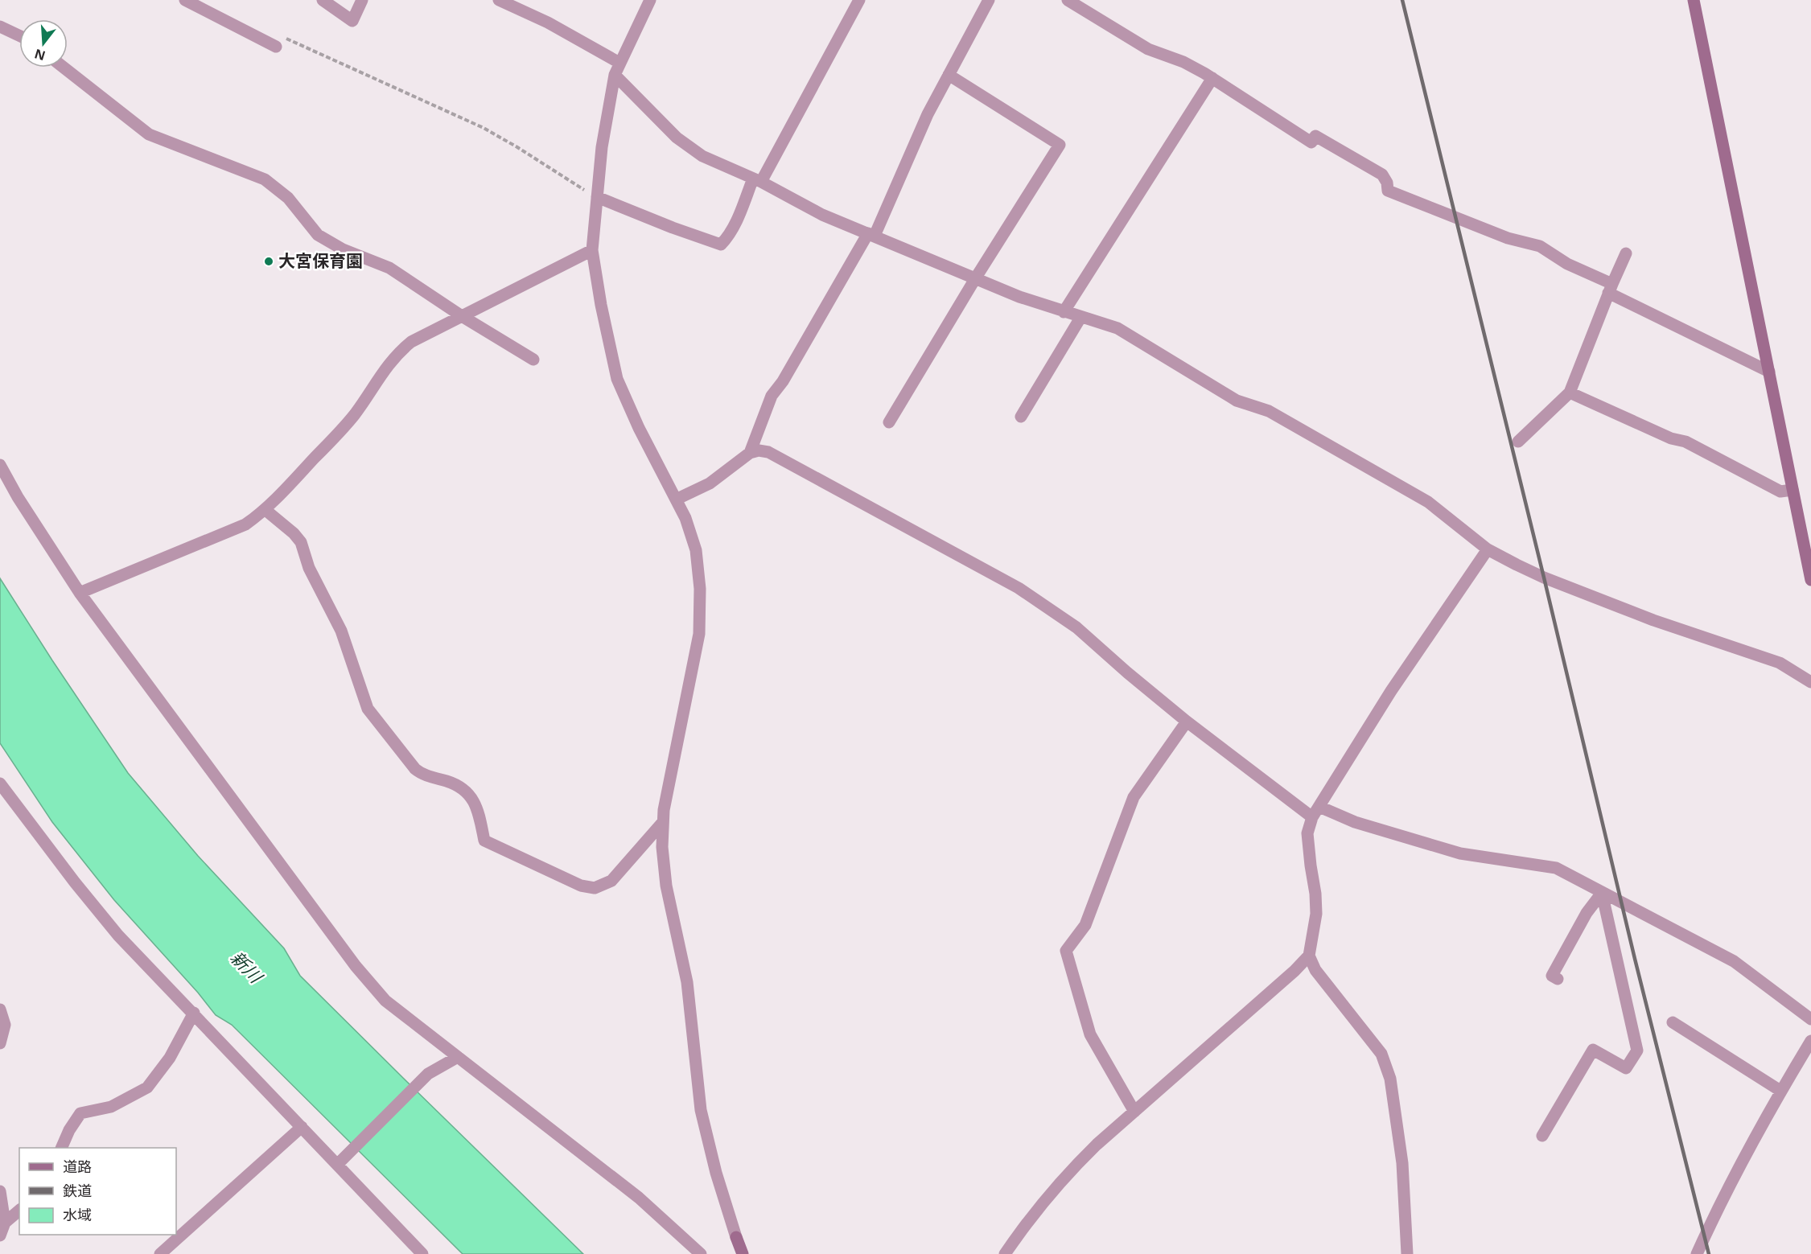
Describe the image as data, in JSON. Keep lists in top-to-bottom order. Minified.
{"water":["新川"],"places":["大宮保育園"],"legend":["道路","鉄道","水域"],"north":"bottom"}
